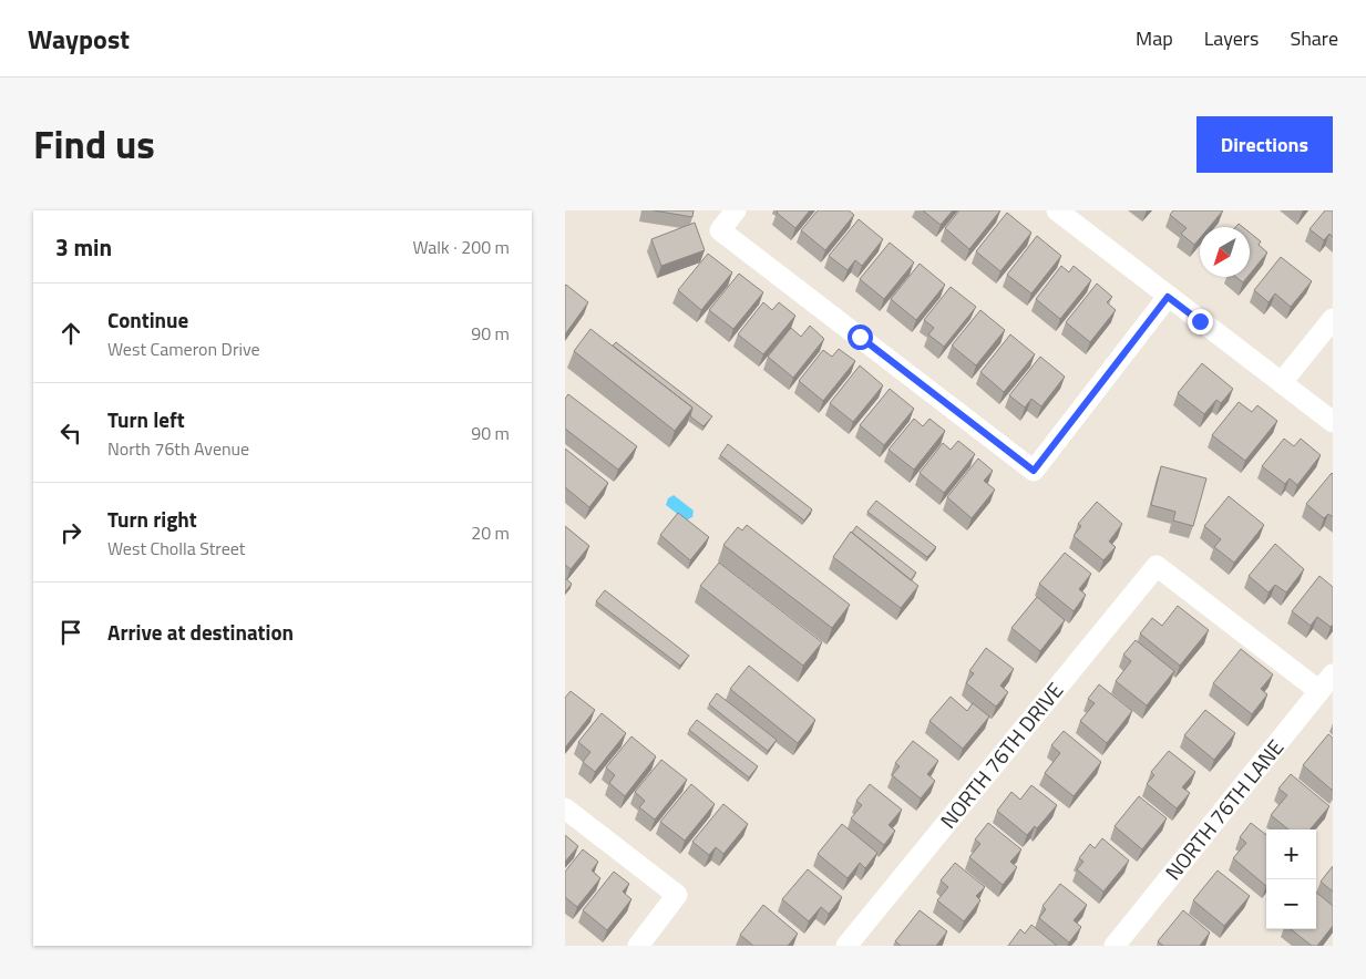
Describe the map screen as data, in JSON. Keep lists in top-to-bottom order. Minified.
{"streets":{"street":["NORTH 76TH DRIVE","NORTH 76TH LANE"]},"crossings":[["NORTH 76TH DRIVE","NORTH 76TH LANE"]],"north":"bottom left","page":{"header":"Waypost","nav":["Map","Layers","Share"],"title":"Find us","buttons":"Directions","heading":["3 min","Walk · 200 m"],"list":[["Continue","West Cameron Drive","90 m"],["Turn left","North 76th Avenue","90 m"],["Turn right","West Cholla Street","20 m"],"Arrive at destination"],"map_buttons":["+","−"]}}
